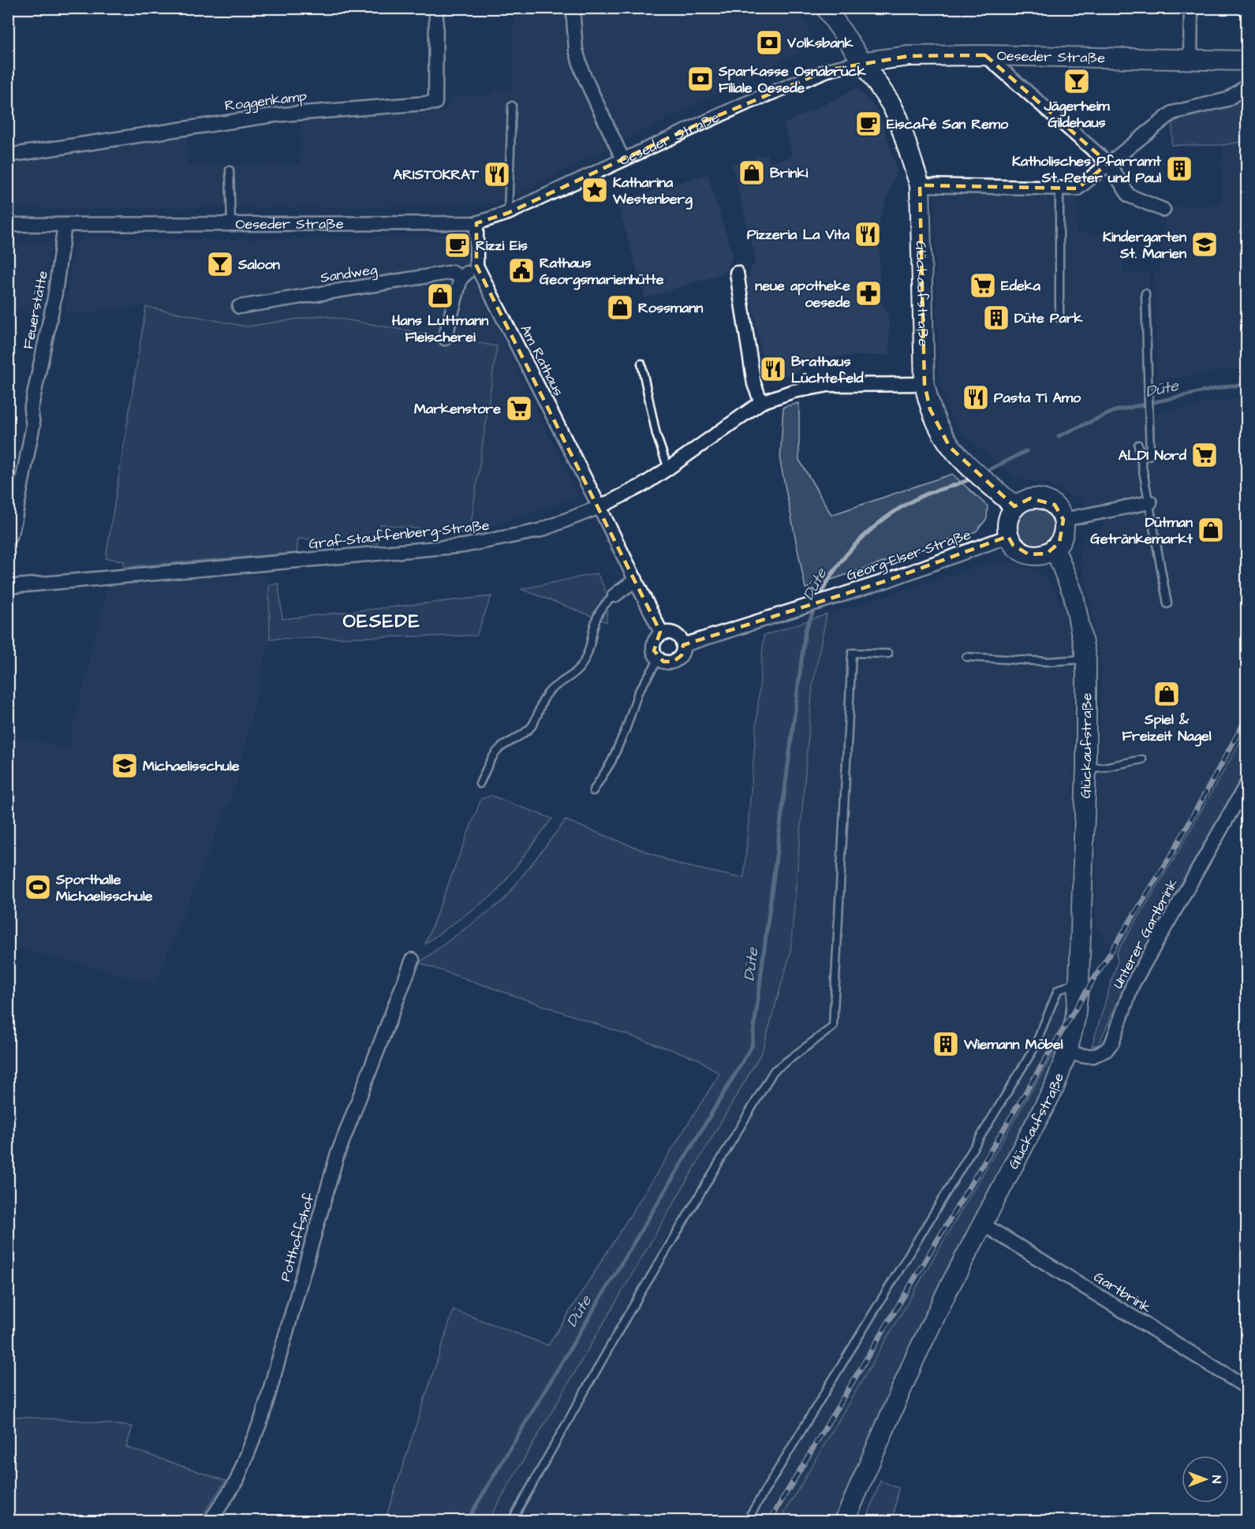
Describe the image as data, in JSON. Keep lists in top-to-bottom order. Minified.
{"streets":{"main road":["Oeseder Straße","Glückaufstraße"],"street":["Roggenkamp","Sandweg","Feuerstätte","Am Rathaus","Graf-Stauffenberg-Straße","Georg-Elser-Straße","Unterer Gartbrink","Potthoffshof","Gartbrink"]},"crossings":[["Oeseder Straße","Glückaufstraße"],["Oeseder Straße","Feuerstätte"],["Oeseder Straße","Am Rathaus"],["Glückaufstraße","Graf-Stauffenberg-Straße"],["Glückaufstraße","Georg-Elser-Straße"],["Glückaufstraße","Unterer Gartbrink"],["Glückaufstraße","Gartbrink"],["Am Rathaus","Graf-Stauffenberg-Straße"]],"districts":["OESEDE"],"water":["Düte"],"places":{"bank":["Volksbank","Sparkasse Osnabrück Filiale Oesede"],"bar":["Jägerheim Gildehaus","Saloon"],"cafe":["Eiscafé San Remo","Rizzi Eis"],"building":["Katholisches Pfarramt St. Peter und Paul","Düte Park","Wiemann Möbel"],"shop":["Brinki","Hans Luttmann Fleischerei","Rossmann","Dütman Getränkemarkt","Spiel & Freizeit Nagel"],"restaurant":["ARISTOKRAT","Pizzeria La Vita","Brathaus Lüchtefeld","Pasta Ti Amo"],"place":["Katharina Westenberg"],"school or university":["Kindergarten St. Marien","Michaelisschule"],"public building":["Rathaus Georgsmarienhütte"],"supermarket":["Edeka","Markenstore","ALDI Nord"],"pharmacy":["neue apotheke oesede"],"sports":["Sporthalle Michaelisschule"]},"north":"right"}
